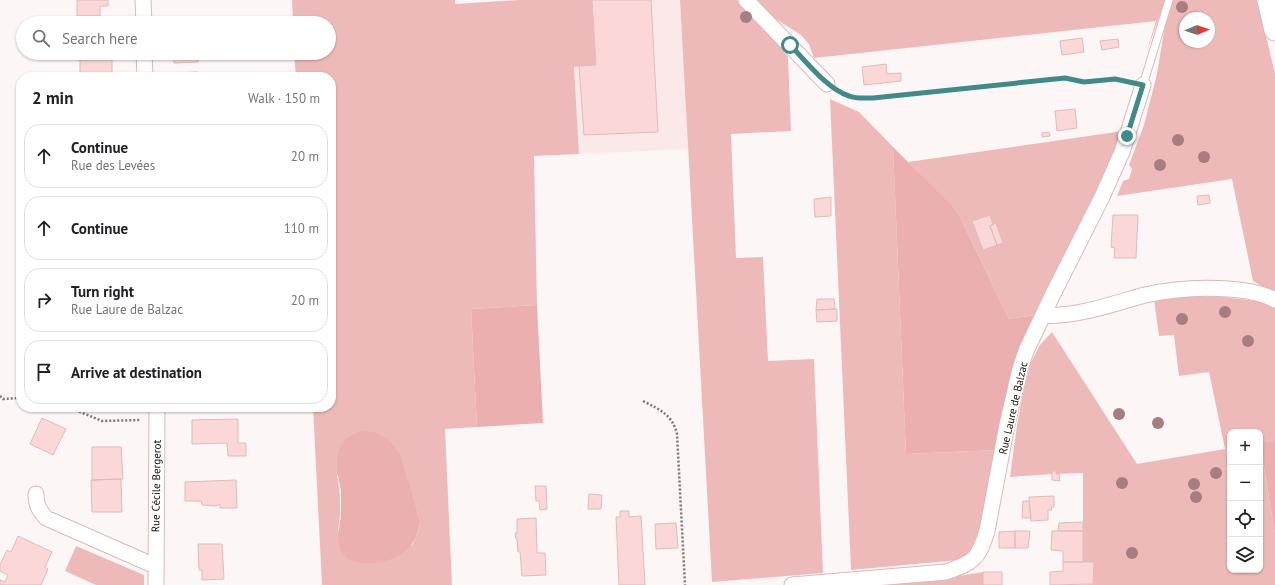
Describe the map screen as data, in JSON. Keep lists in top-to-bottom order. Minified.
{"streets":{"street":["Rue Laure de Balzac","Rue Cécile Bergerot"]},"north":"right","page":{"search":"Search here","heading":["2 min","Walk · 150 m"],"list":[["Continue","Rue des Levées","20 m"],["Continue","110 m"],["Turn right","Rue Laure de Balzac","20 m"],"Arrive at destination"],"map_buttons":["+","−"]}}
